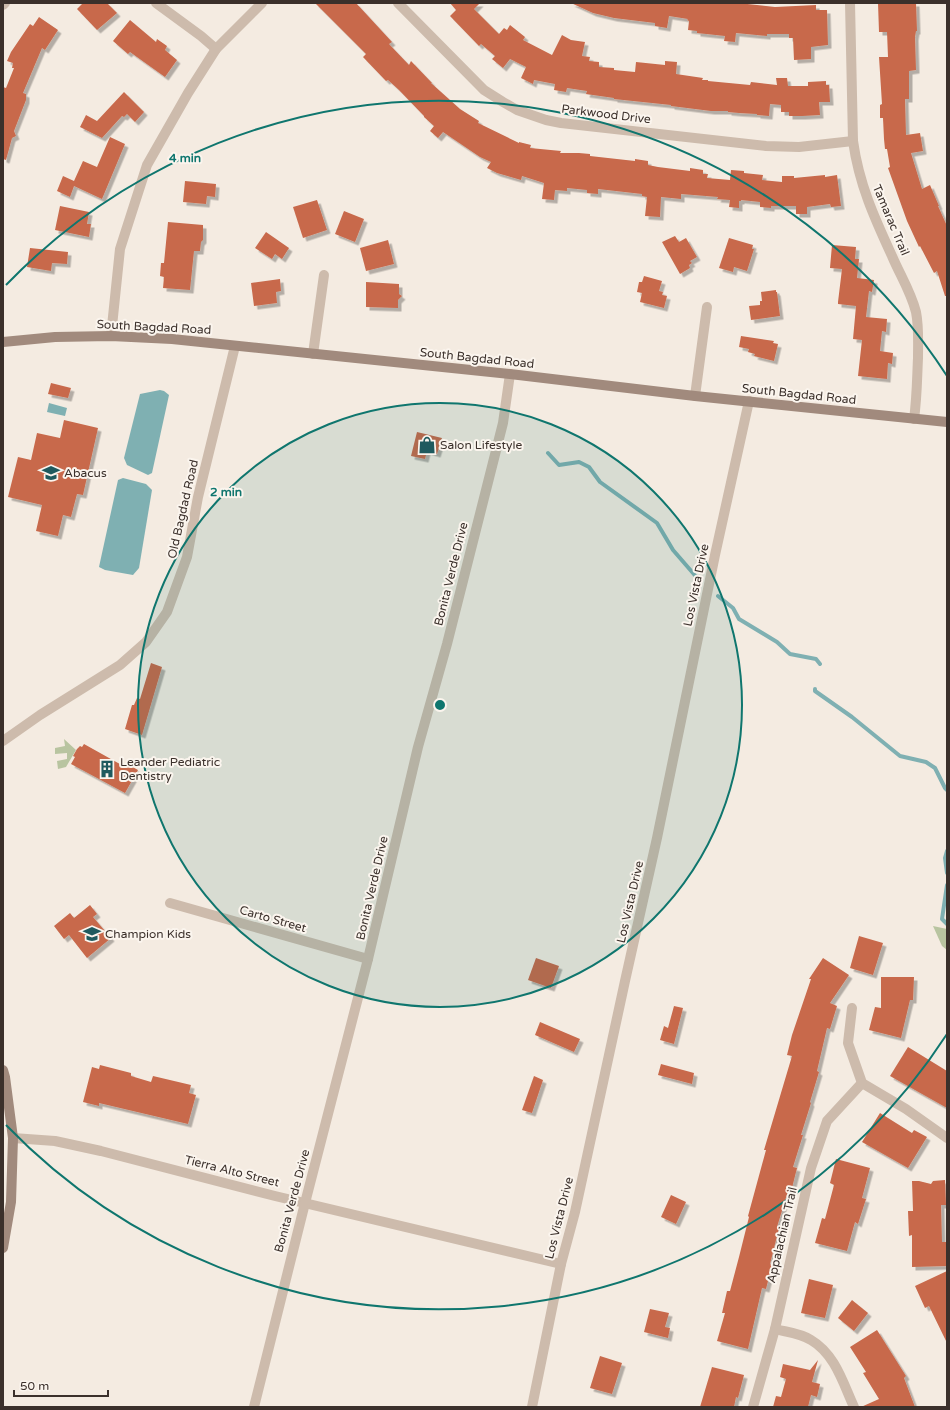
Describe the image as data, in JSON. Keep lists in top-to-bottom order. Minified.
{"streets":{"main road":["South Bagdad Road"],"street":["Parkwood Drive","Tamarac Trail","Old Bagdad Road","Bonita Verde Drive","Los Vista Drive","Carto Street","Tierra Alto Street","Appalachian Trail"]},"crossings":[["Parkwood Drive","Tamarac Trail"],["Tamarac Trail","South Bagdad Road"],["South Bagdad Road","Old Bagdad Road"],["South Bagdad Road","Bonita Verde Drive"],["South Bagdad Road","Los Vista Drive"],["Bonita Verde Drive","Carto Street"],["Bonita Verde Drive","Tierra Alto Street"],["Los Vista Drive","Tierra Alto Street"]],"places":{"shop":["Salon Lifestyle"],"school or university":["Abacus","Champion Kids"],"building":["Leander Pediatric Dentistry"]},"scale_bar":"50 m","rings":["4 min","2 min"]}
